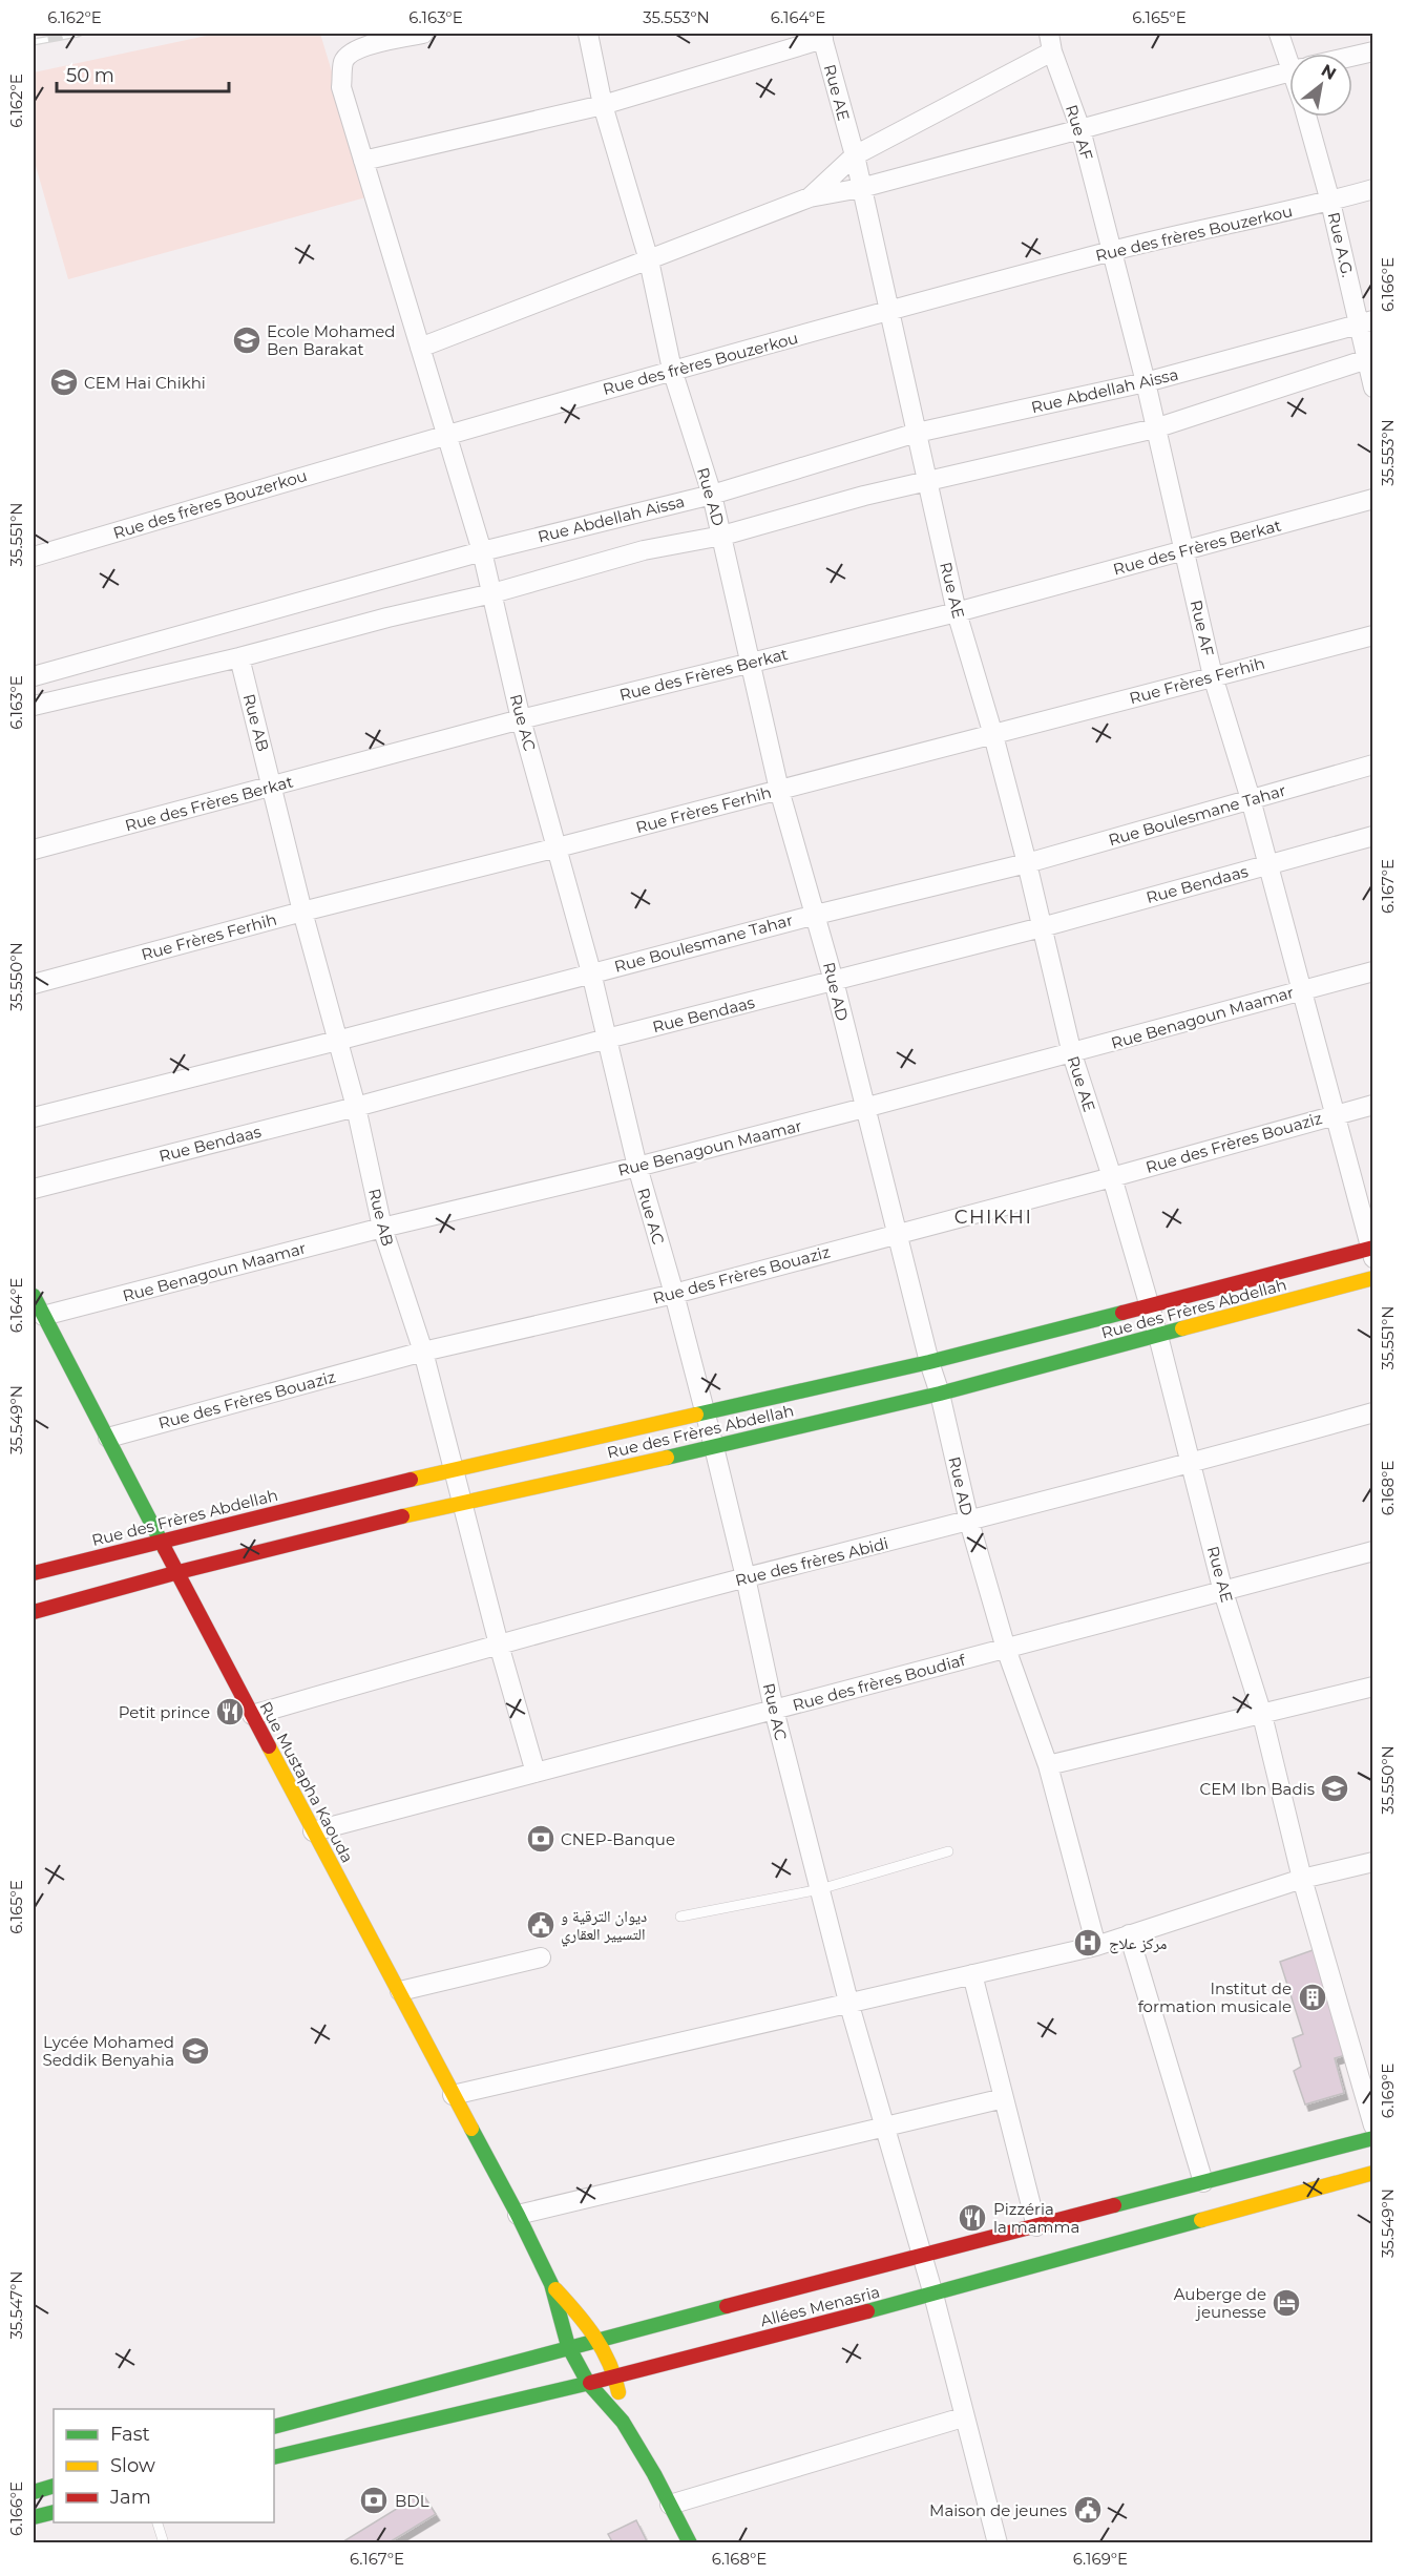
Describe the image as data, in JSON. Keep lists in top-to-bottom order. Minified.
{"streets":{"main road":["Rue des Frères Abdellah","Rue Mustapha Kaouda","Allées Menasria"],"street":["Rue AE","Rue AF","Rue des frères Bouzerkou","Rue A.G.","Rue Abdellah Aissa","Rue AD","Rue des Frères Berkat","Rue Frères Ferhih","Rue AB","Rue AC","Rue Boulesmane Tahar","Rue Bendaas","Rue Benagoun Maamar","Rue des Frères Bouaziz","Rue des frères Abidi","Rue des frères Boudiaf"]},"crossings":[["Rue AE","Rue des frères Bouzerkou"],["Rue AE","Rue Abdellah Aissa"],["Rue AE","Rue des Frères Berkat"],["Rue AE","Rue Frères Ferhih"],["Rue AE","Rue Boulesmane Tahar"],["Rue AE","Rue Bendaas"],["Rue AE","Rue Benagoun Maamar"],["Rue AE","Rue des Frères Bouaziz"],["Rue AE","Rue des Frères Abdellah"],["Rue AE","Rue des frères Abidi"],["Rue AE","Rue des frères Boudiaf"],["Rue AF","Rue des frères Bouzerkou"],["Rue AF","Rue Abdellah Aissa"],["Rue AF","Rue des Frères Berkat"],["Rue AF","Rue Frères Ferhih"],["Rue AF","Rue Boulesmane Tahar"],["Rue AF","Rue Bendaas"],["Rue AF","Rue Benagoun Maamar"],["Rue AF","Rue des Frères Bouaziz"],["Rue AF","Rue des Frères Abdellah"],["Rue des frères Bouzerkou","Rue A.G."],["Rue des frères Bouzerkou","Rue AD"],["Rue des frères Bouzerkou","Rue AC"],["Rue A.G.","Rue Abdellah Aissa"],["Rue Abdellah Aissa","Rue AD"],["Rue Abdellah Aissa","Rue AC"],["Rue AD","Rue des Frères Berkat"],["Rue AD","Rue Frères Ferhih"],["Rue AD","Rue Boulesmane Tahar"],["Rue AD","Rue Bendaas"],["Rue AD","Rue Benagoun Maamar"],["Rue AD","Rue des Frères Bouaziz"],["Rue AD","Rue des Frères Abdellah"],["Rue AD","Rue des frères Abidi"],["Rue AD","Rue des frères Boudiaf"],["Rue des Frères Berkat","Rue AB"],["Rue des Frères Berkat","Rue AC"],["Rue Frères Ferhih","Rue AB"],["Rue Frères Ferhih","Rue AC"],["Rue AB","Rue Boulesmane Tahar"],["Rue AB","Rue Bendaas"],["Rue AB","Rue Benagoun Maamar"],["Rue AB","Rue des Frères Bouaziz"],["Rue AB","Rue des Frères Abdellah"],["Rue AB","Rue des frères Abidi"],["Rue AB","Rue des frères Boudiaf"],["Rue AC","Rue Boulesmane Tahar"],["Rue AC","Rue Bendaas"],["Rue AC","Rue Benagoun Maamar"],["Rue AC","Rue des Frères Bouaziz"],["Rue AC","Rue des Frères Abdellah"],["Rue AC","Rue des frères Abidi"],["Rue AC","Rue des frères Boudiaf"],["Rue AC","Allées Menasria"],["Rue Benagoun Maamar","Rue Mustapha Kaouda"],["Rue des Frères Bouaziz","Rue Mustapha Kaouda"],["Rue des Frères Abdellah","Rue Mustapha Kaouda"],["Rue des frères Abidi","Rue Mustapha Kaouda"],["Rue des frères Boudiaf","Rue Mustapha Kaouda"],["Rue Mustapha Kaouda","Allées Menasria"]],"districts":["CHIKHI"],"places":{"school or university":["Ecole Mohamed Ben Barakat","CEM Hai Chikhi","CEM Ibn Badis","Lycée Mohamed Seddik Benyahia"],"restaurant":["Petit prince","Pizzéria la mamma"],"bank":["CNEP-Banque","BDL"],"public building":["ديوان الترقية و التسيير العقاري","Maison de jeunes"],"hospital":["مركز علاج"],"building":["Institut de formation musicale"],"hotel":["Auberge de jeunesse"]},"legend":["Fast","Slow","Jam"],"scale_bar":"50 m","north":"top right","coordinates":["6.162°E","6.163°E","35.553°N","6.164°E","6.165°E","6.166°E","35.551°N","6.167°E","35.550°N","35.549°N","6.168°E","6.169°E","35.547°N"]}
